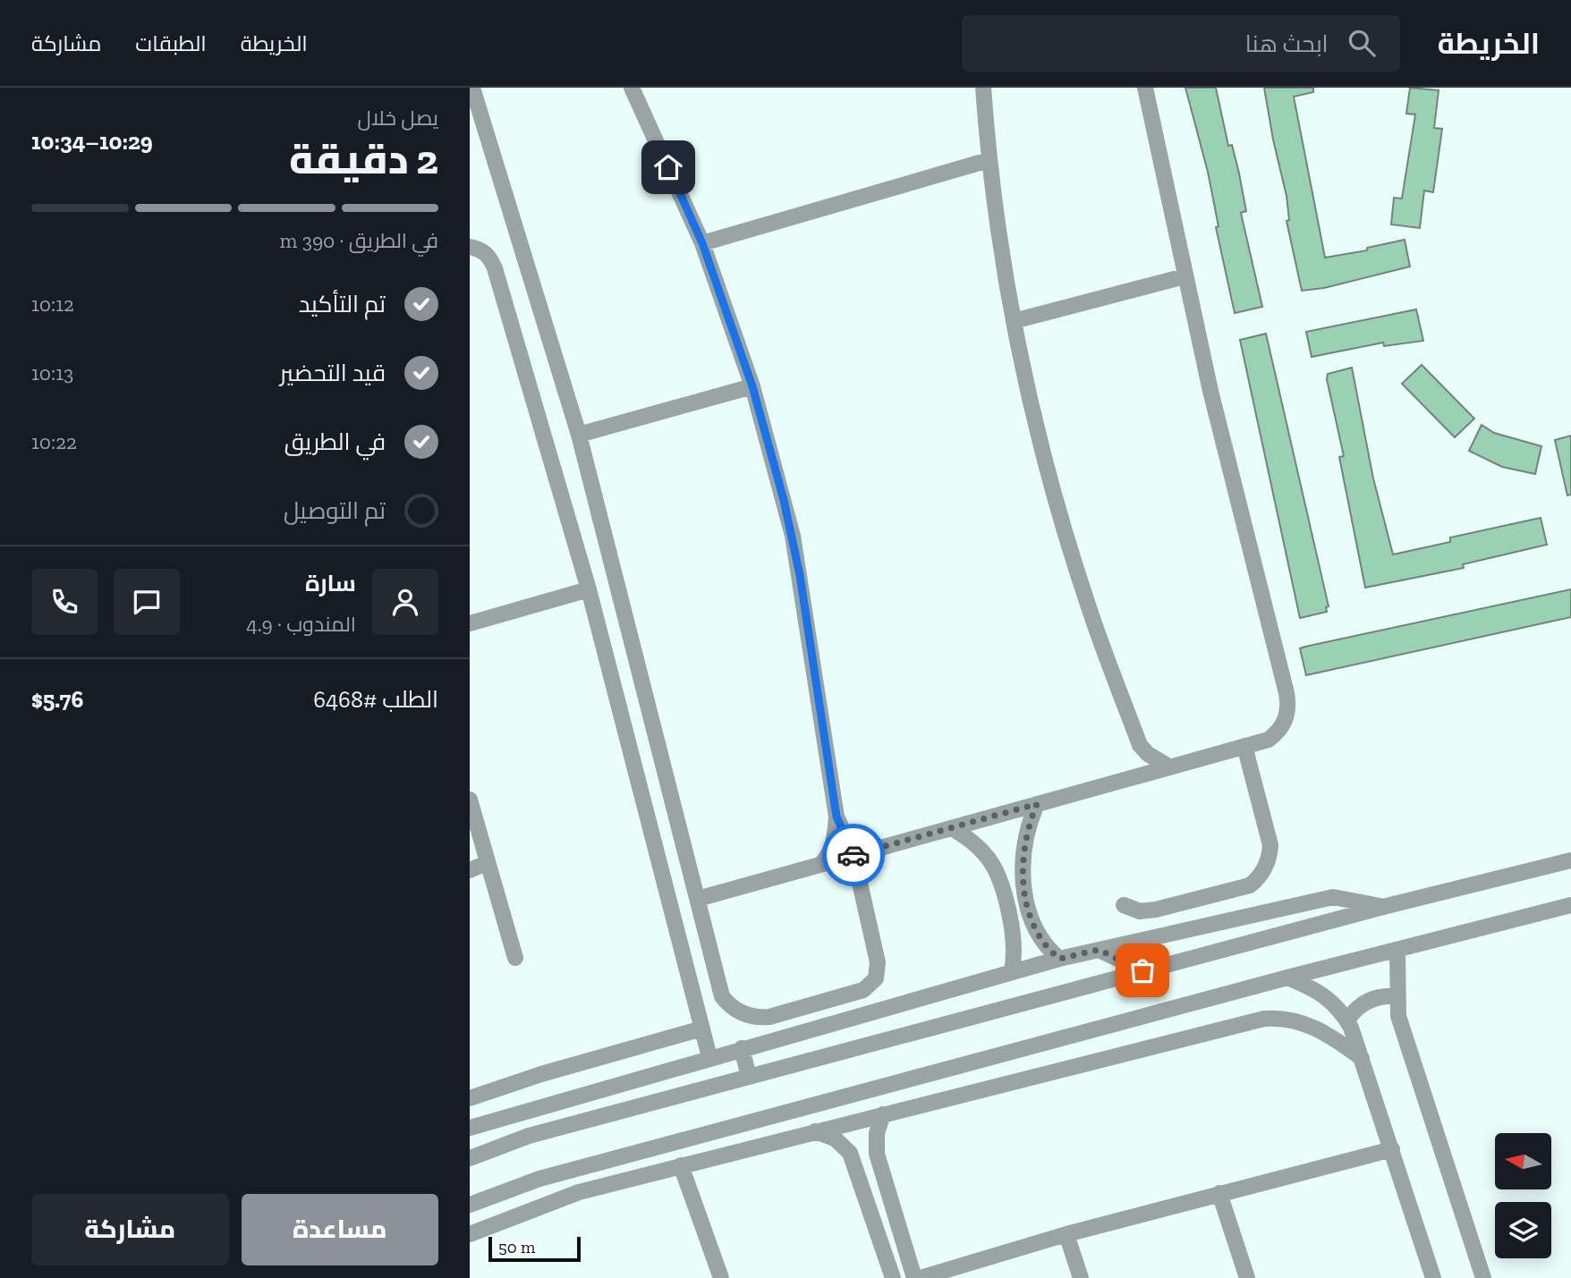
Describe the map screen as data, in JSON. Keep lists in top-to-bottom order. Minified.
{"scale_bar":"50 m","north":"left","page":{"header":"الخريطة","search":"ابحث هنا","nav":["الخريطة","الطبقات","مشاركة"],"heading":["2 دقيقة","يصل خلال","10:29–10:34"],"panel":["سارة","المندوب · 4.9","الطلب #6468","$5.76"],"bar":"في الطريق · 390 m","list":[["تم التأكيد","10:12"],["قيد التحضير","10:13"],["في الطريق","10:22"],"تم التوصيل"],"buttons":["مساعدة","مشاركة"],"scale":"50 m"}}
